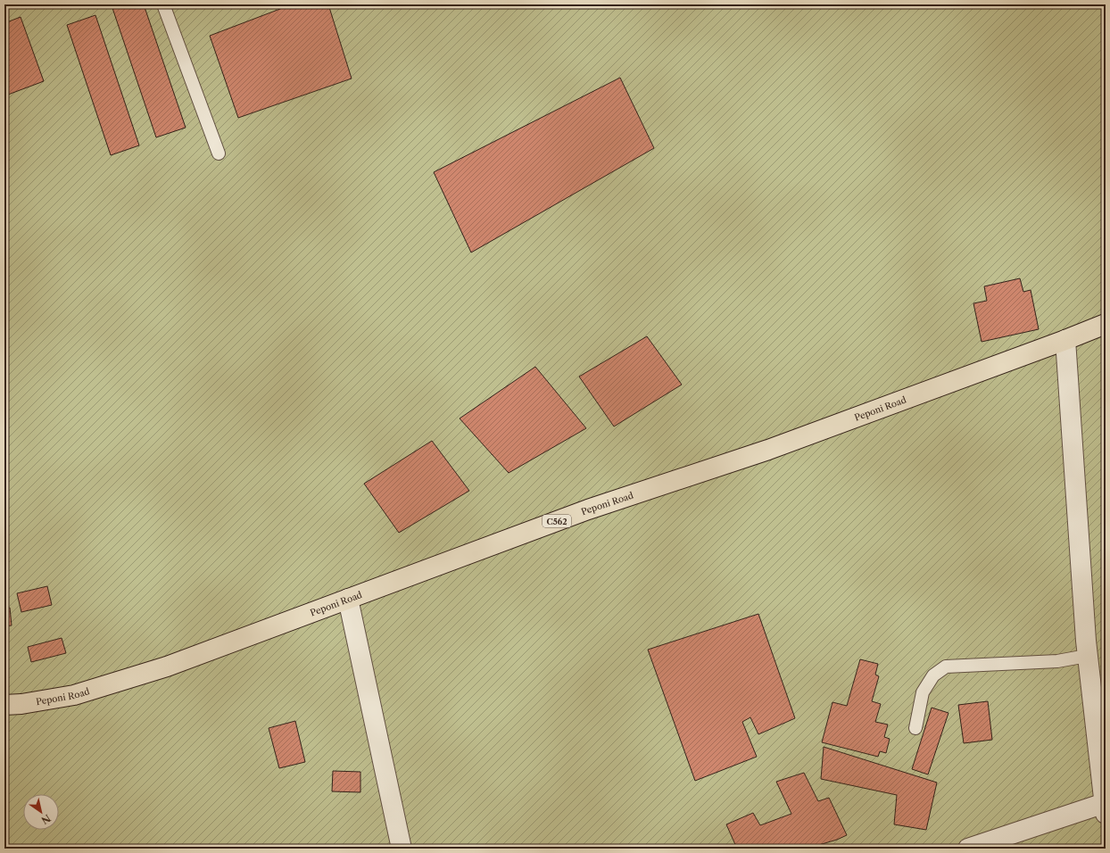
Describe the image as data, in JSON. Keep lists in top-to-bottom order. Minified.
{"streets":{"main road":["Peponi Road","C562"]},"north":"bottom right"}
